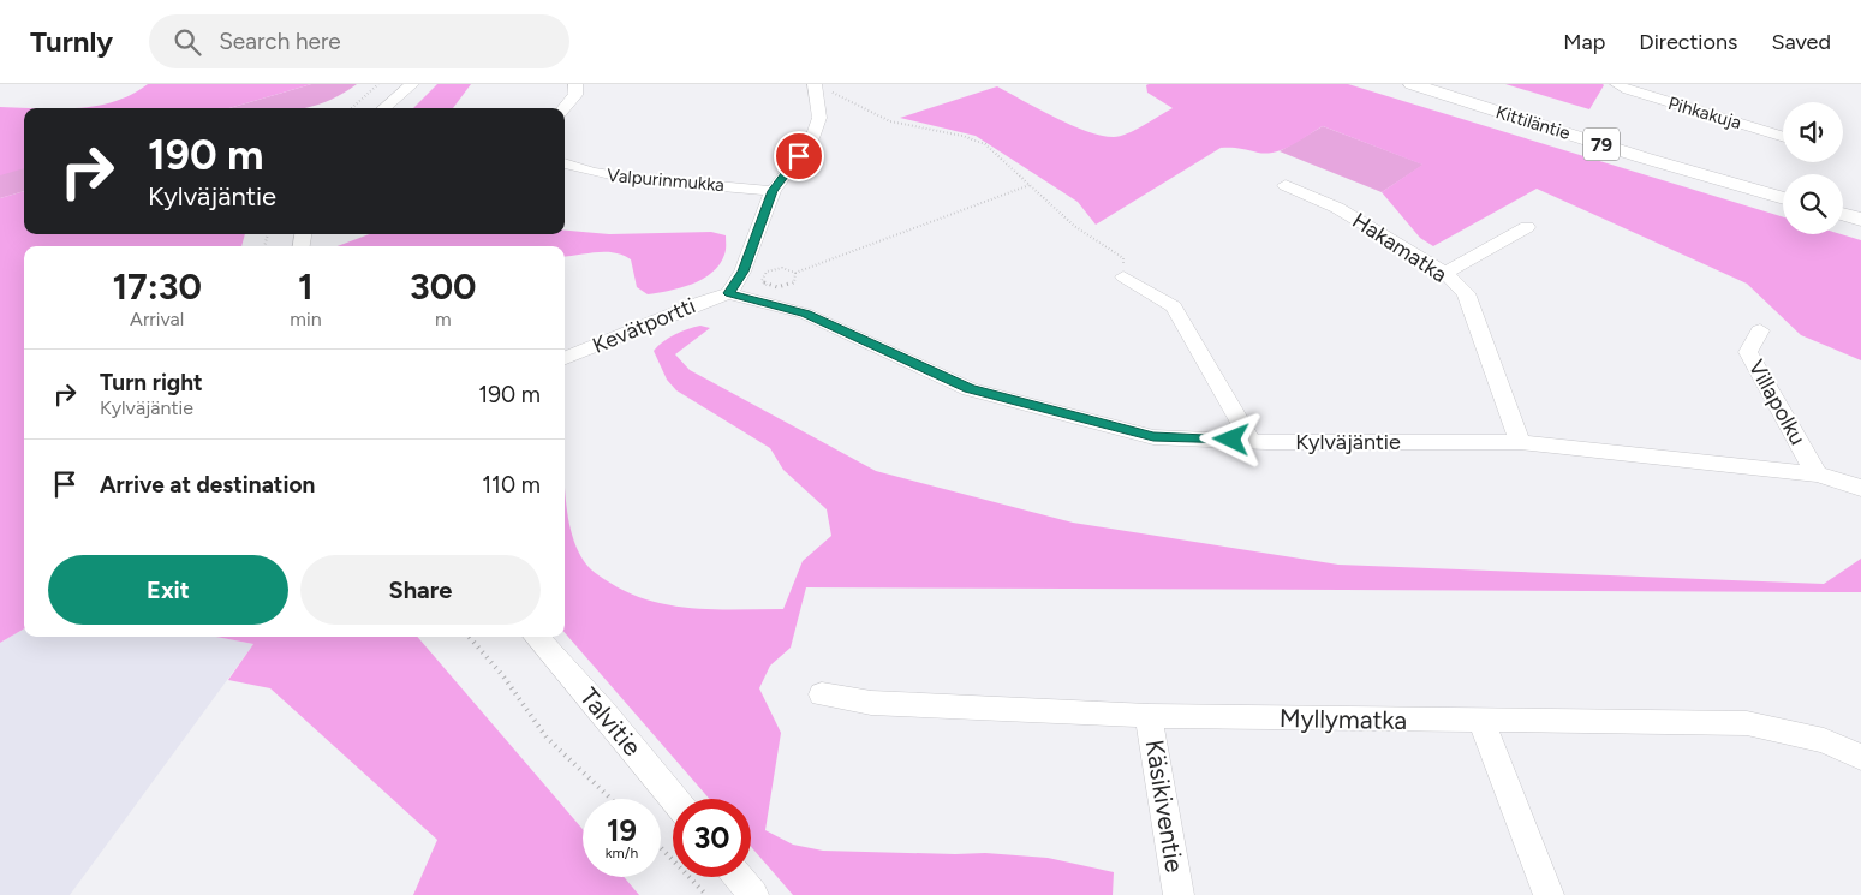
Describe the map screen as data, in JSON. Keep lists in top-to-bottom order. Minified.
{"streets":{"main road":["Kittiläntie","79"],"street":["Pihkakuja","Valpurinmukka","Hakamatka","Kevätportti","Villapolku","Kylväjäntie","Myllymatka","Talvitie","Käsikiventie"]},"crossings":[["Hakamatka","Kylväjäntie"],["Kevätportti","Kylväjäntie"],["Villapolku","Kylväjäntie"],["Myllymatka","Käsikiventie"]],"page":{"header":"Turnly","search":"Search here","nav":["Map","Directions","Saved"],"turn":["190 m","Kylväjäntie"],"eta":["17:30","Arrival","1","min","300","m"],"list":[{"name":"Turn right","note":"Kylväjäntie","value":"190 m"},{"name":"Arrive at destination","value":"110 m"}],"buttons":["Exit","Share"],"speed":"19 km/h","limit":"30"}}
